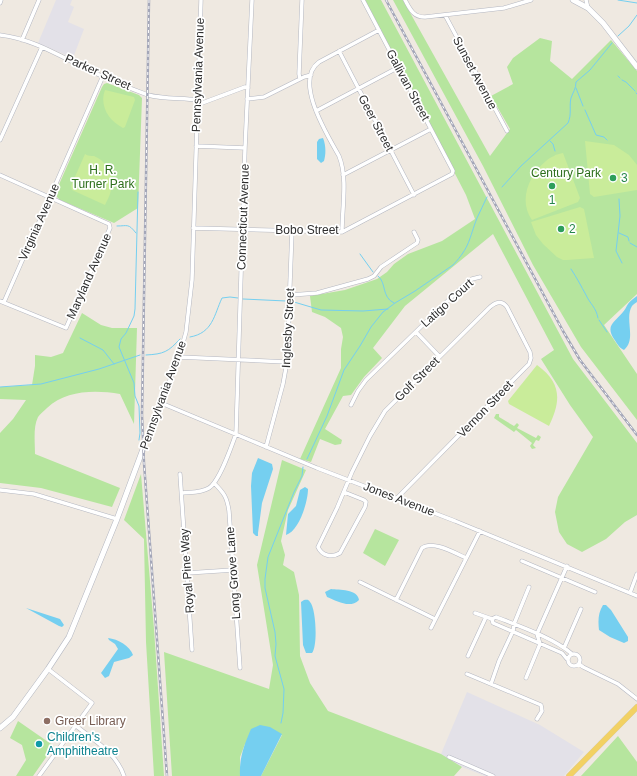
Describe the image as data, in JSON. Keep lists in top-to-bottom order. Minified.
{"streets":{"street":["Parker Street","Sunset Avenue","Pennsylvania Avenue","Gallivan Street","Geer Street","Connecticut Avenue","Virginia Avenue","Bobo Street","Maryland Avenue","Latigo Court","Inglesby Street","Golf Street","Vernon Street","Jones Avenue","Royal Pine Way","Long Grove Lane"]},"crossings":[["Parker Street","Pennsylvania Avenue"],["Parker Street","Virginia Avenue"],["Pennsylvania Avenue","Bobo Street"],["Pennsylvania Avenue","Jones Avenue"],["Gallivan Street","Bobo Street"],["Geer Street","Bobo Street"],["Connecticut Avenue","Bobo Street"],["Connecticut Avenue","Jones Avenue"],["Connecticut Avenue","Long Grove Lane"],["Virginia Avenue","Maryland Avenue"],["Bobo Street","Inglesby Street"],["Inglesby Street","Jones Avenue"],["Golf Street","Vernon Street"],["Golf Street","Jones Avenue"],["Vernon Street","Jones Avenue"]],"parks":["H. R. Turner Park","Century Park"],"places":["3","1","2","Greer Library","Children's Amphitheatre"]}
